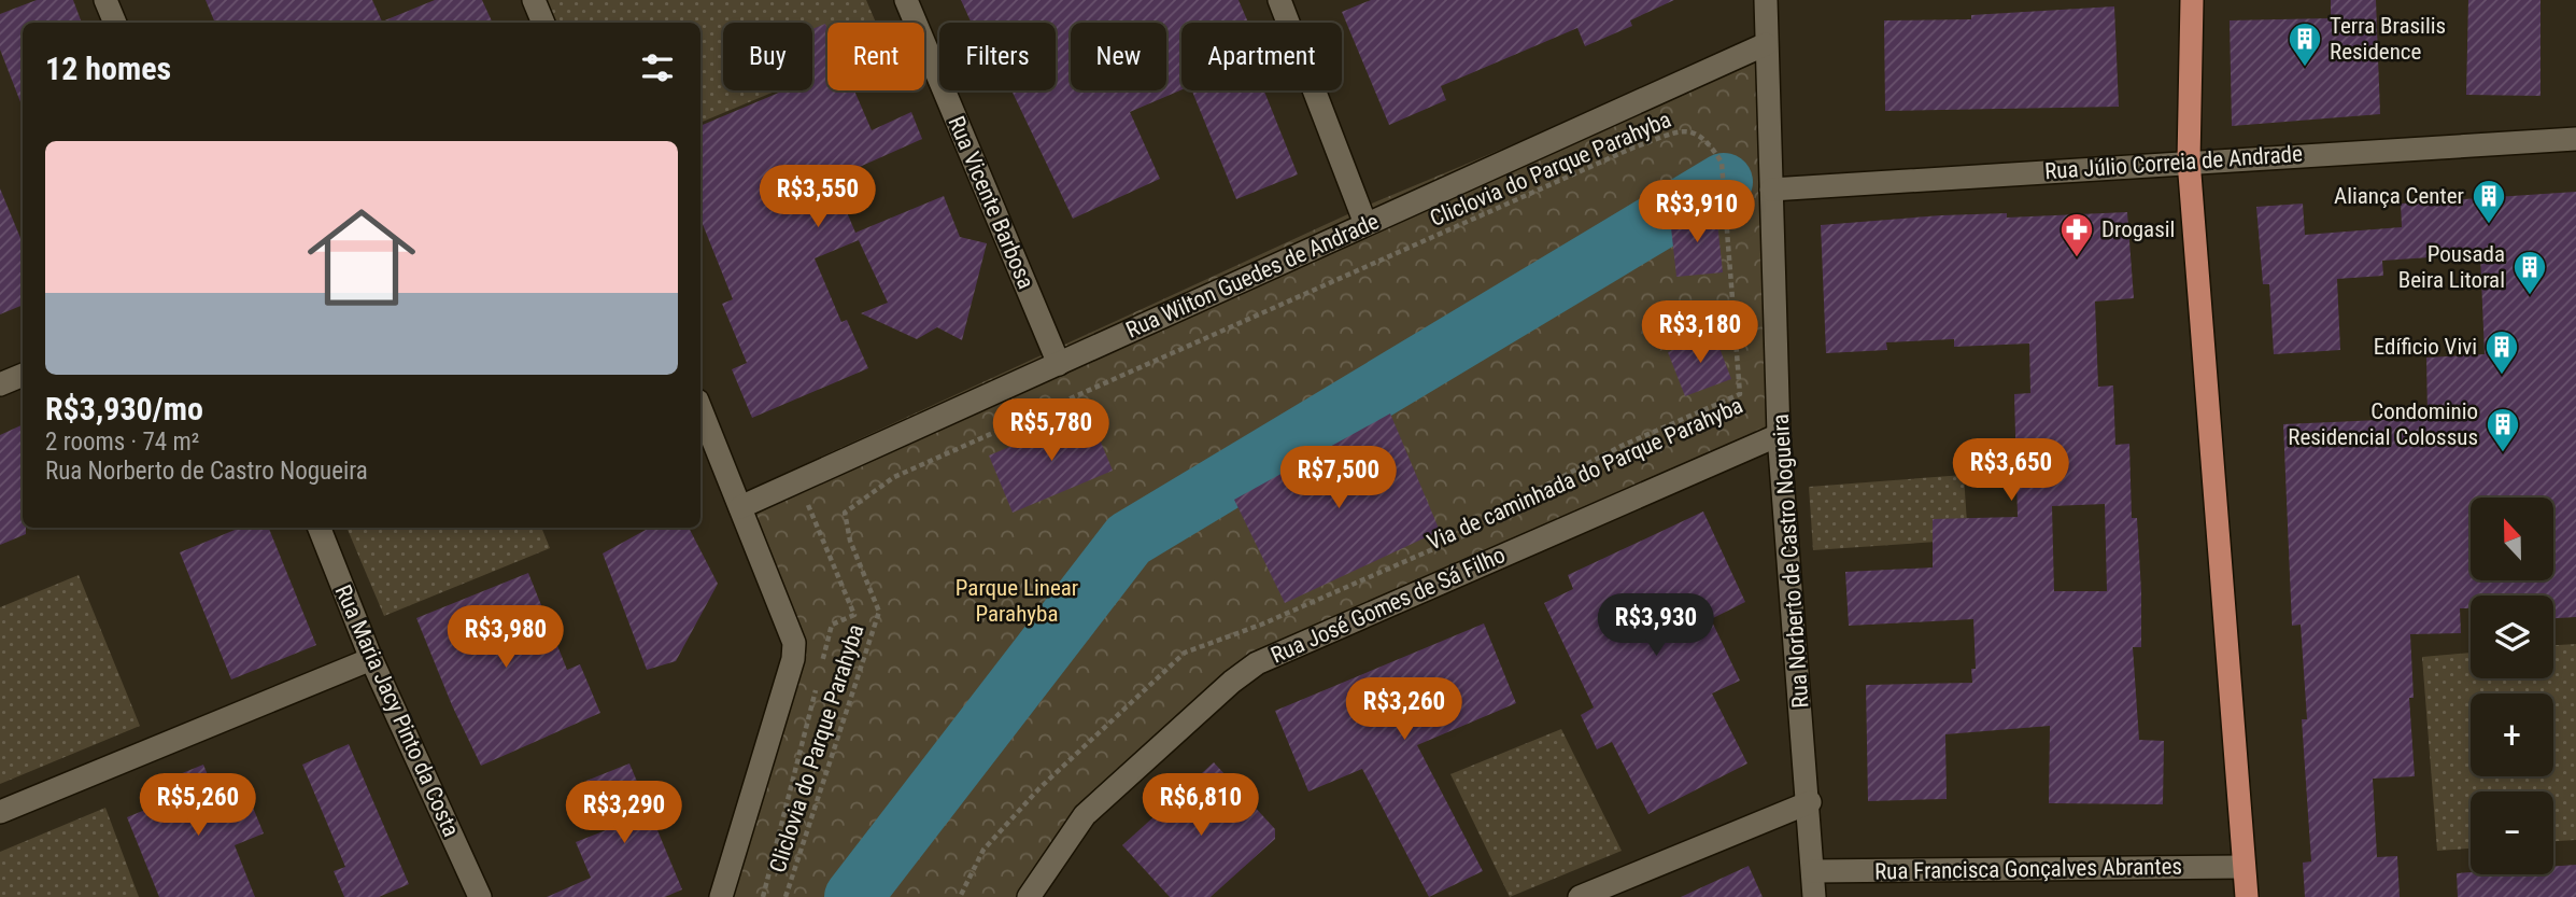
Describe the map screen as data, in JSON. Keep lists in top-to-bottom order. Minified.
{"streets":{"street":["Rua Júlio Correia de Andrade","Rua Vicente Barbosa","Rua Wilton Guedes de Andrade","Rua Norberto de Castro Nogueira","Rua José Gomes de Sá Filho","Rua Maria Jacy Pinto da Costa","Rua Francisca Gonçalves Abrantes"],"path":["Cliclovia do Parque Parahyba"]},"crossings":[["Rua Júlio Correia de Andrade","Rua Norberto de Castro Nogueira"],["Rua Vicente Barbosa","Rua Wilton Guedes de Andrade"],["Rua Wilton Guedes de Andrade","Rua Norberto de Castro Nogueira"],["Rua Norberto de Castro Nogueira","Rua José Gomes de Sá Filho"],["Rua Norberto de Castro Nogueira","Rua Francisca Gonçalves Abrantes"]],"parks":["Parque Linear Parahyba"],"places":{"building":["Terra Brasilis Residence","Aliança Center","Pousada Beira Litoral","Edíficio Vivi","Condominio Residencial Colossus"],"pharmacy":["Drogasil"]},"north":"top","page":{"chip":["Buy","Rent","Filters","New","Apartment"],"heading":"12 homes","list":[{"name":"R$3,930/mo","note":"2 rooms · 74 m² · Rua Norberto de Castro Nogueira"}],"price":["R$3,550","R$3,910","R$3,180","R$5,780","R$3,650","R$7,500","R$3,930","R$3,980","R$3,260","R$5,260","R$6,810","R$3,290"],"map_buttons":["+","−"]}}
